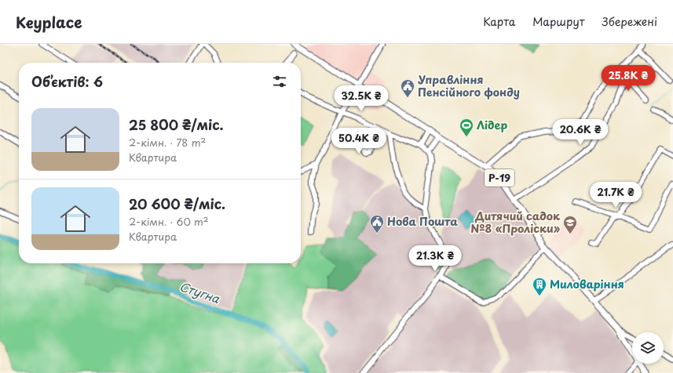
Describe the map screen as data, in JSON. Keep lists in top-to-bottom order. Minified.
{"streets":{"main road":["Р-19"]},"water":["Стугна"],"places":{"public building":["Управління Пенсійного фонду","Нова Пошта"],"sports":["Лідер"],"school or university":["Дитячий садок №8 «Проліски»"],"building":["Миловаріння"]},"page":{"header":"Keyplace","nav":["Карта","Маршрут","Збережені"],"heading":"Об’єктів: 6","price":["25.8K ₴","32.5K ₴","20.6K ₴","50.4K ₴","21.7K ₴","21.3K ₴"],"list":[{"name":"25 800 ₴/міс.","note":"2-кімн. · 78 m² · Квартира"},{"name":"20 600 ₴/міс.","note":"2-кімн. · 60 m² · Квартира"}]}}
